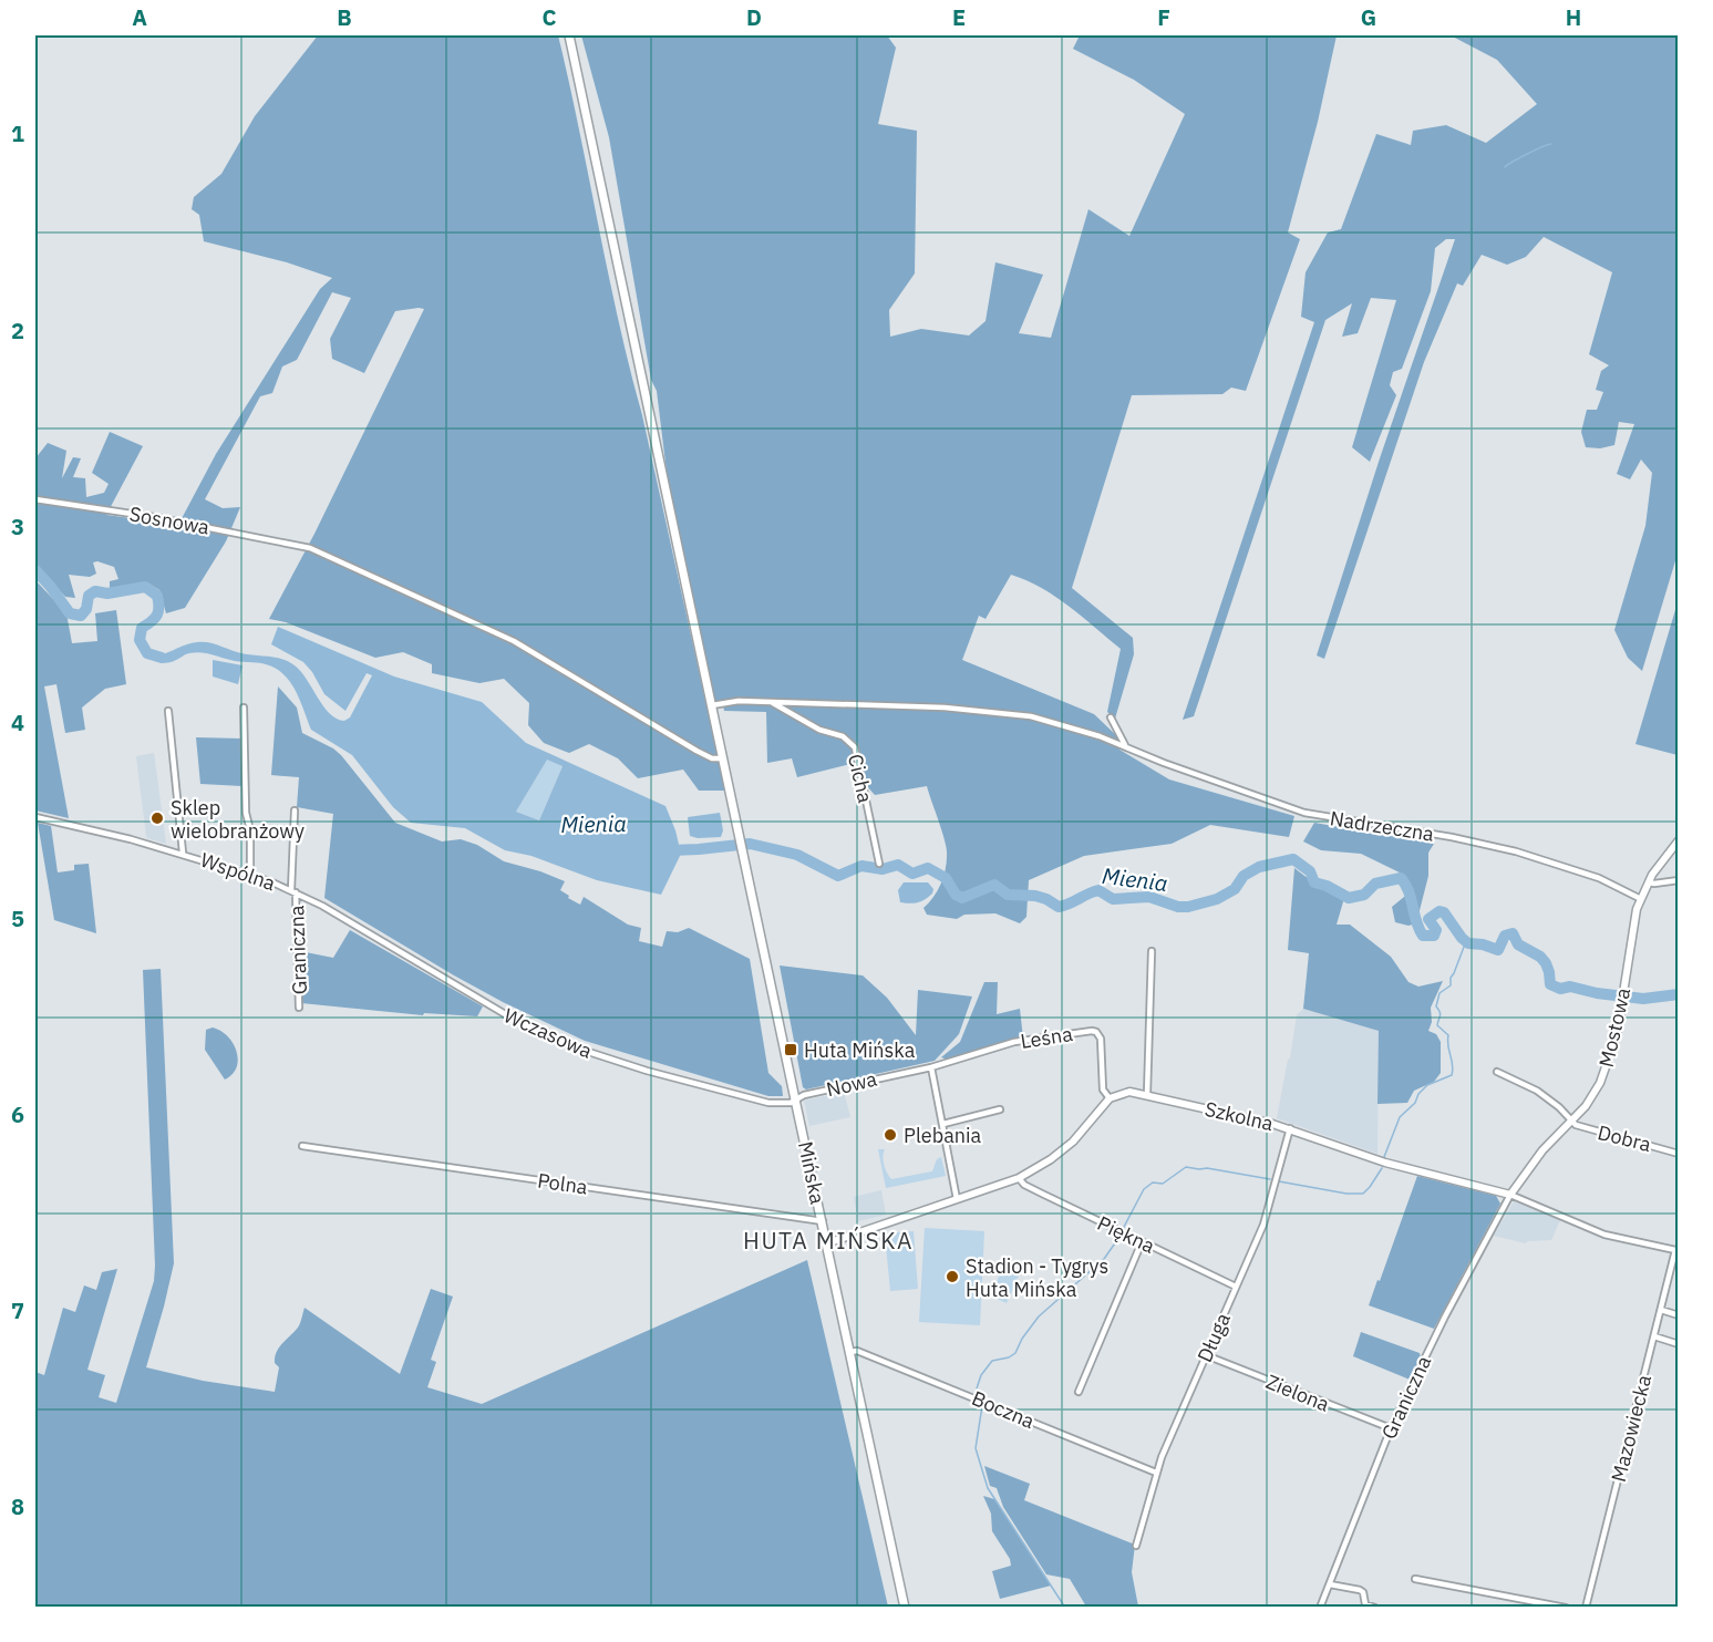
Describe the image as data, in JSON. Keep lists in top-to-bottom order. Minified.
{"streets":{"main road":["Mińska"],"street":["Sosnowa","Cicha","Nadrzeczna","Wspólna","Graniczna","Mostowa","Wczasowa","Leśna","Nowa","Szkolna","Dobra","Polna","Piękna","Długa","Zielona","Boczna","Mazowiecka"]},"crossings":[["Sosnowa","Mińska"],["Cicha","Nadrzeczna"],["Nadrzeczna","Mostowa"],["Nadrzeczna","Mińska"],["Wspólna","Graniczna"],["Wspólna","Wczasowa"],["Graniczna","Mostowa"],["Graniczna","Szkolna"],["Graniczna","Zielona"],["Mostowa","Szkolna"],["Mostowa","Dobra"],["Wczasowa","Nowa"],["Wczasowa","Mińska"],["Leśna","Nowa"],["Leśna","Szkolna"],["Nowa","Mińska"],["Szkolna","Długa"],["Szkolna","Mazowiecka"],["Mińska","Polna"],["Mińska","Boczna"],["Piękna","Długa"],["Długa","Zielona"],["Długa","Boczna"]],"districts":["HUTA MIŃSKA"],"water":["Mienia"],"places":{"other":["Sklep wielobranżowy","Plebania","Stadion - Tygrys Huta Mińska"],"transit":["Huta Mińska"]},"grid":{"columns":["A","B","C","D","E","F","G","H"],"rows":["1","2","3","4","5","6","7","8"]}}
